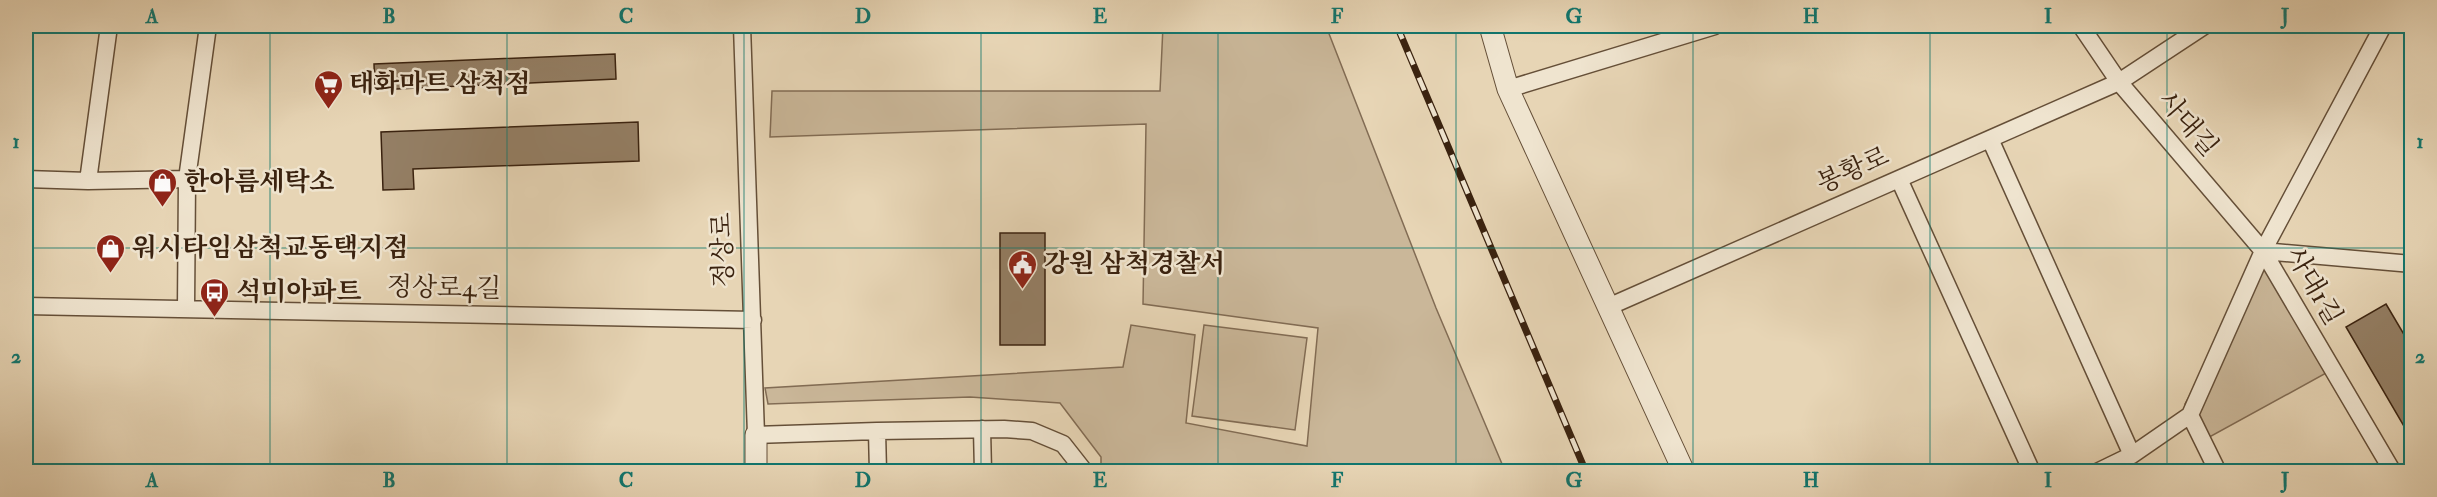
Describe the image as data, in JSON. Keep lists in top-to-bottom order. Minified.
{"streets":{"street":["사대길","봉황로","정상로","사대1길","정상로4길"]},"crossings":[["사대길","봉황로"],["사대길","사대1길"],["정상로","정상로4길"]],"places":{"supermarket":["태화마트 삼척점"],"shop":["한아름세탁소","워시타임삼척교동택지점"],"public building":["강원 삼척경찰서"],"bus stop":["석미아파트"]},"grid":{"columns":["A","B","C","D","E","F","G","H","I","J"],"rows":["1","2"]}}
